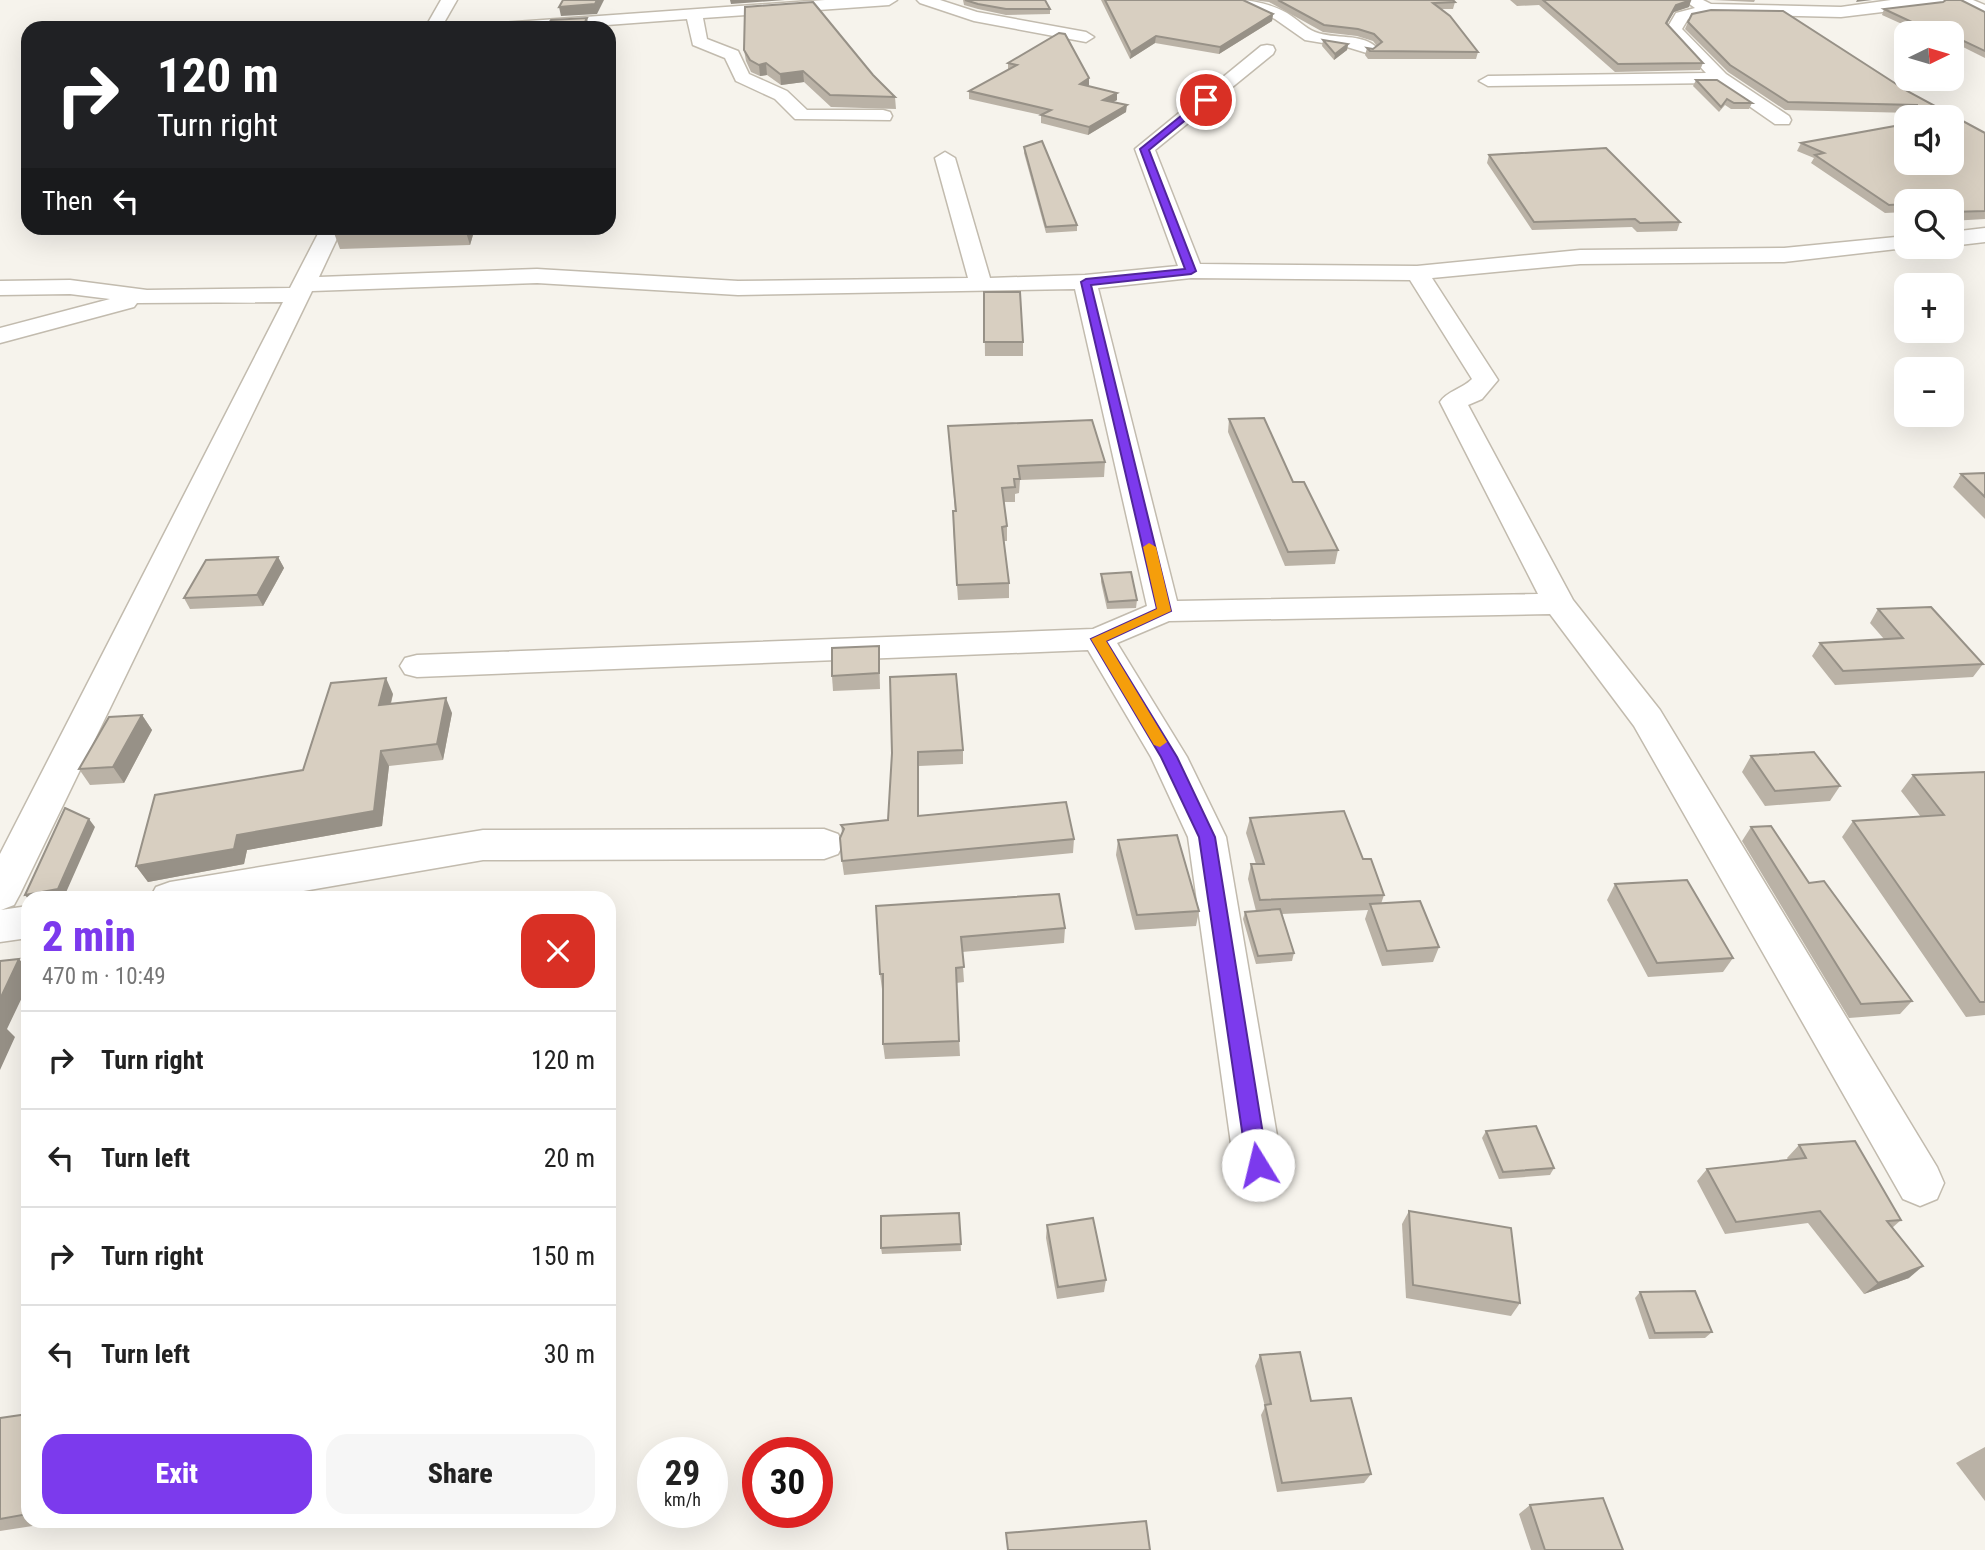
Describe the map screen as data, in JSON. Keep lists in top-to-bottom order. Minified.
{"north":"right","page":{"map_buttons":["+","−"],"turn":["120 m","Turn right"],"then":"Then","heading":["2 min","470 m · 10:49"],"list":[{"name":"Turn right","value":"120 m"},{"name":"Turn left","value":"20 m"},{"name":"Turn right","value":"150 m"},{"name":"Turn left","value":"30 m"}],"buttons":["Exit","Share"],"speed":"29 km/h","limit":"30"}}
